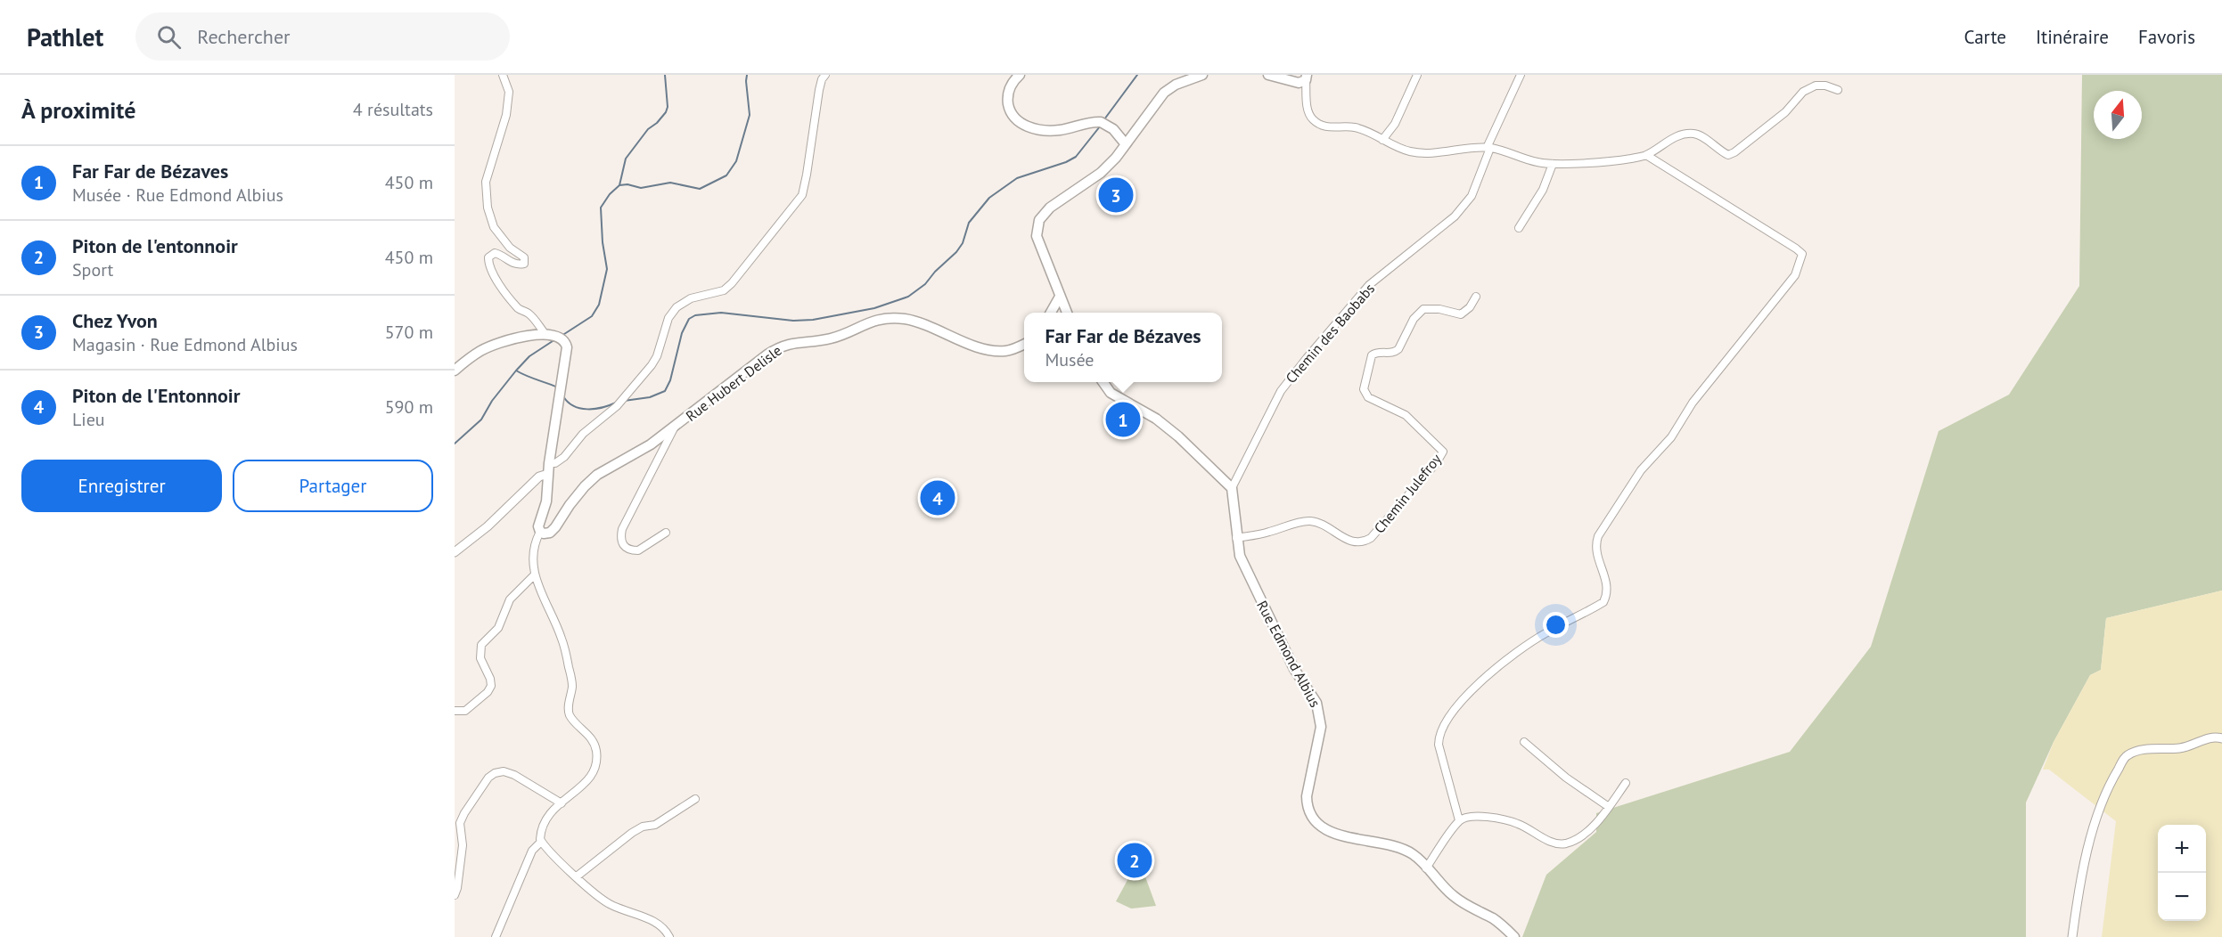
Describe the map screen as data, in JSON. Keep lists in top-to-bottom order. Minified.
{"streets":{"main road":["Rue Hubert Delisle","Rue Edmond Albius"],"street":["Chemin des Baobabs","Chemin Julefroy"]},"crossings":[["Chemin des Baobabs","Rue Edmond Albius"],["Chemin Julefroy","Rue Edmond Albius"]],"north":"top","page":{"header":"Pathlet","search":"Rechercher","nav":["Carte","Itinéraire","Favoris"],"heading":["À proximité","4 résultats"],"list":[{"mark":"1","name":"Far Far de Bézaves","note":"Musée · Rue Edmond Albius","value":"450 m"},{"mark":"2","name":"Piton de l'entonnoir","note":"Sport","value":"450 m"},{"mark":"3","name":"Chez Yvon","note":"Magasin · Rue Edmond Albius","value":"570 m"},{"mark":"4","name":"Piton de l'Entonnoir","note":"Lieu","value":"590 m"}],"pins":["3","1","4","2"],"popup":["Far Far de Bézaves","Musée"],"buttons":["Enregistrer","Partager"],"map_buttons":["+","−"]}}
